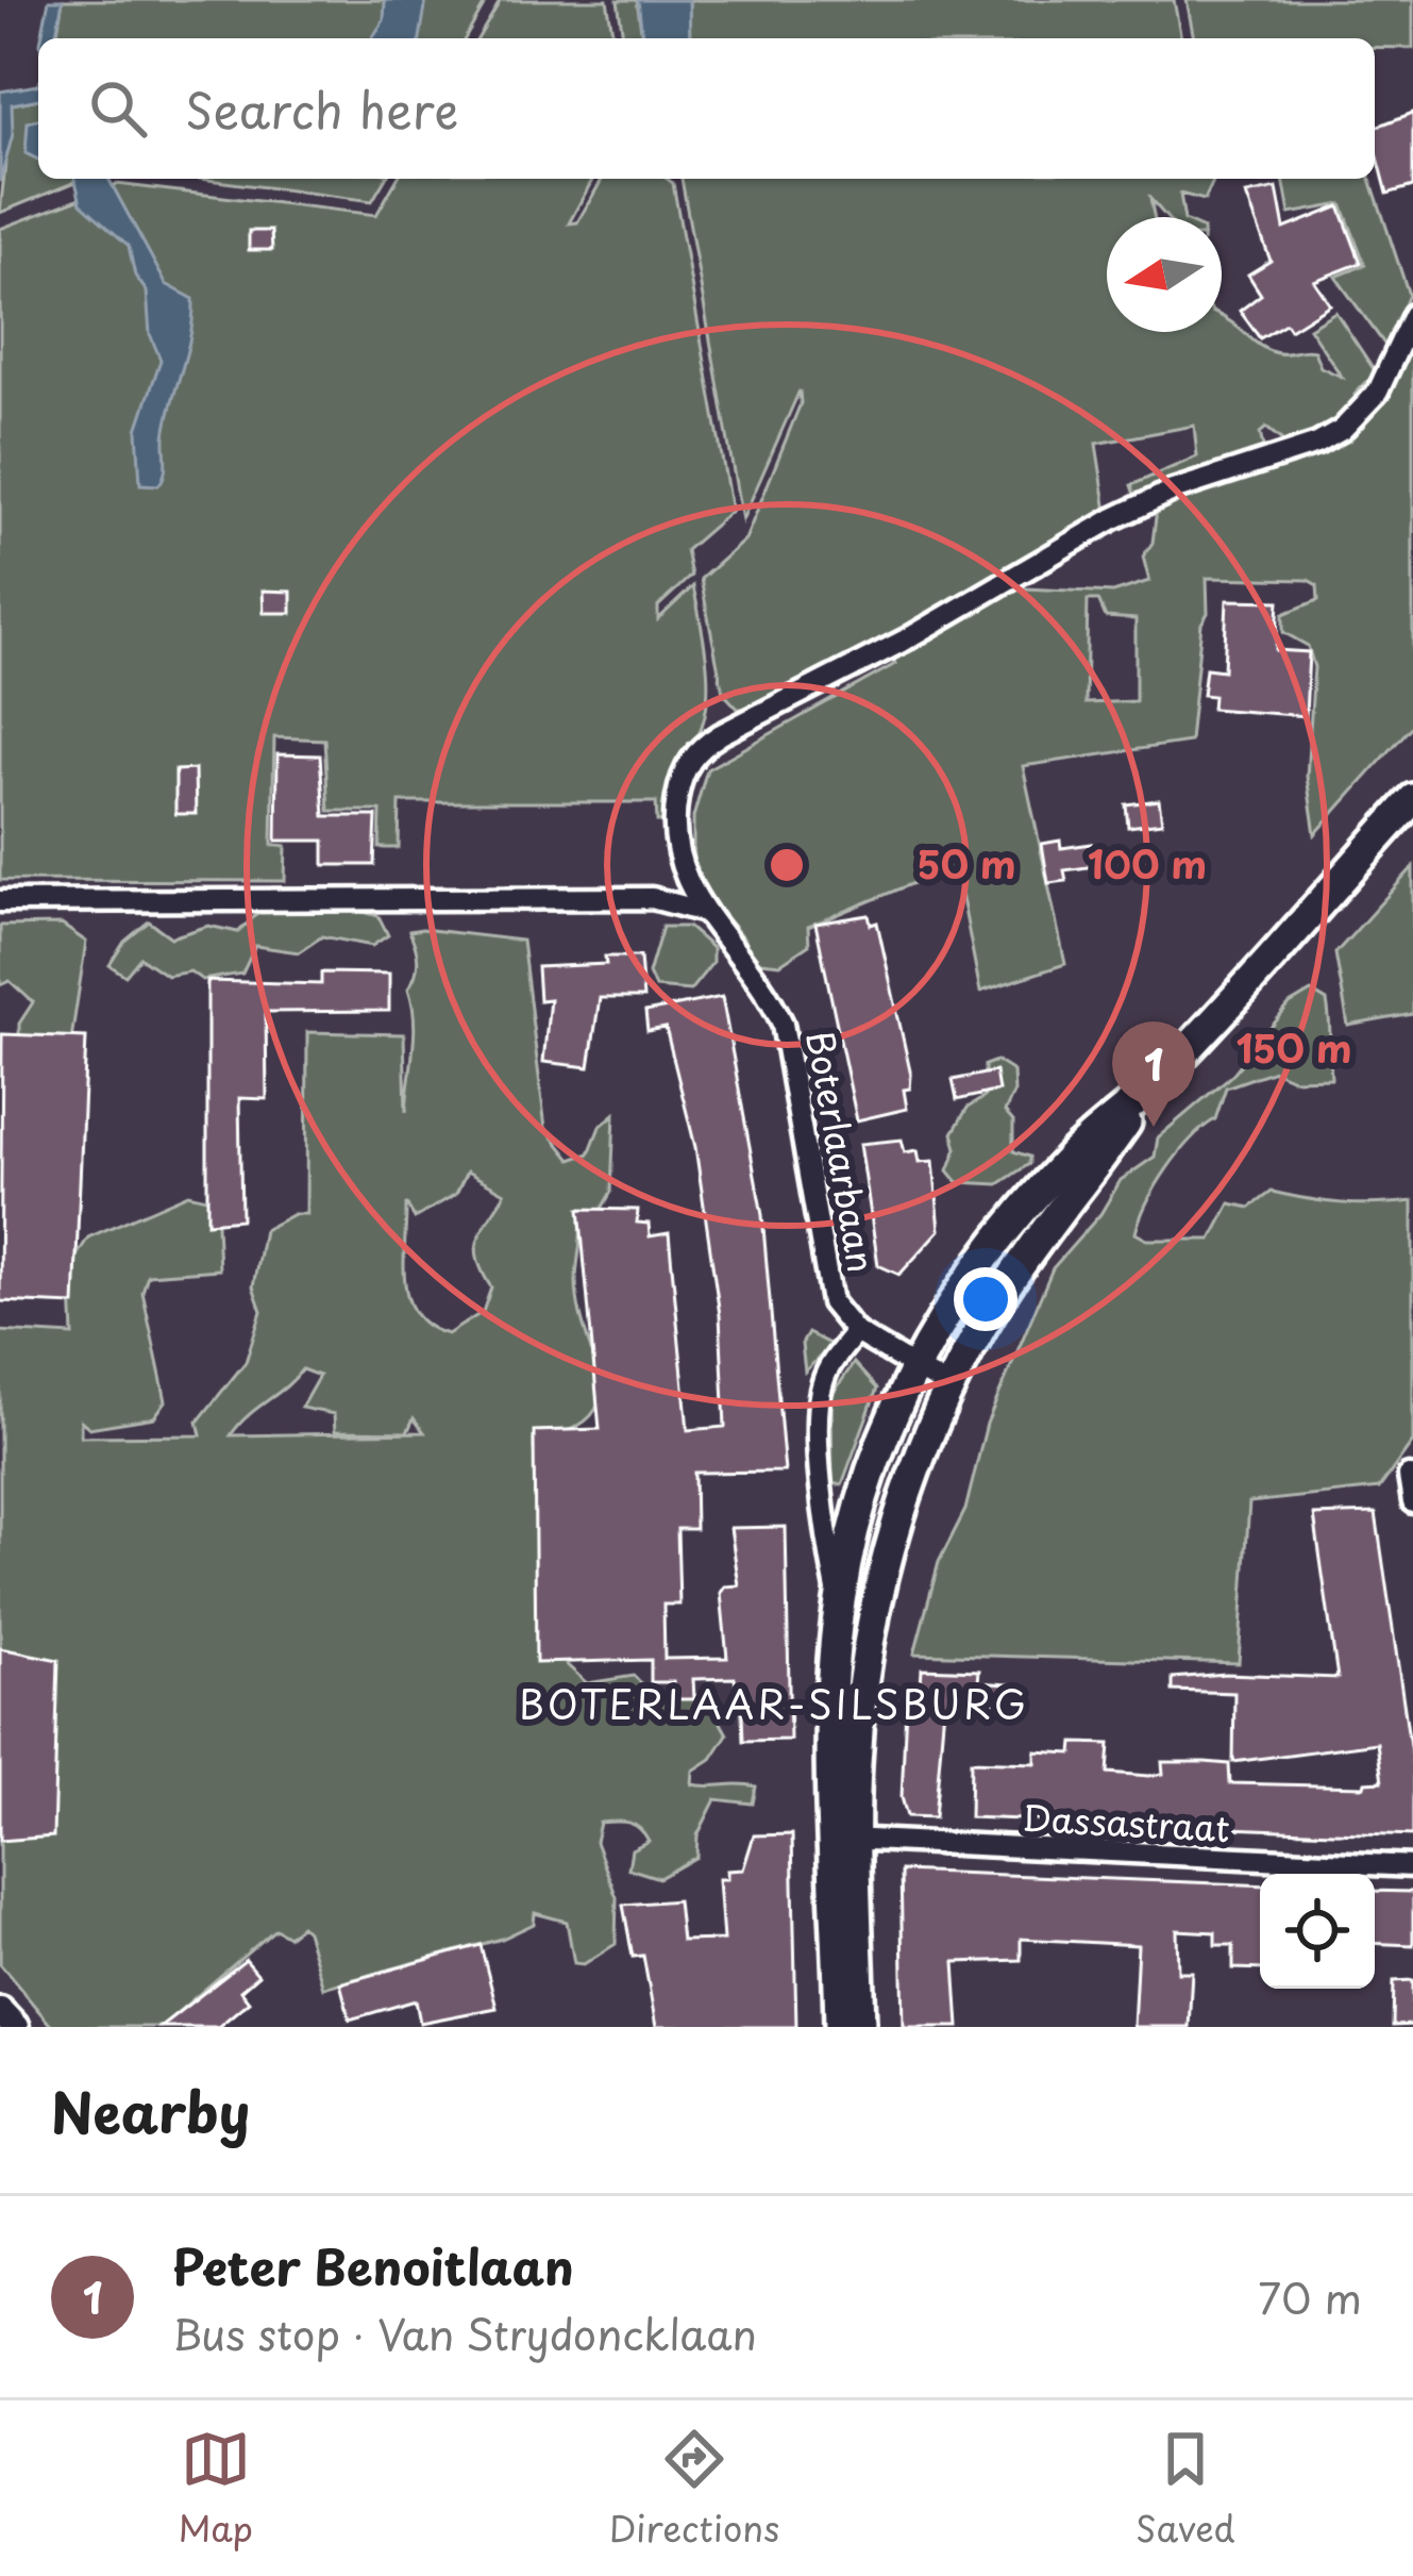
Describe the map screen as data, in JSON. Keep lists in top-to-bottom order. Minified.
{"streets":{"street":["Boterlaarbaan","Dassastraat"]},"districts":["BOTERLAAR-SILSBURG"],"north":"left","page":{"search":"Search here","pins":"1","heading":"Nearby","list":[{"mark":"1","name":"Peter Benoitlaan","note":"Bus stop · Van Strydoncklaan","value":"70 m"}],"nav":["Map","Directions","Saved"]},"rings":["50 m","100 m","150 m"]}
